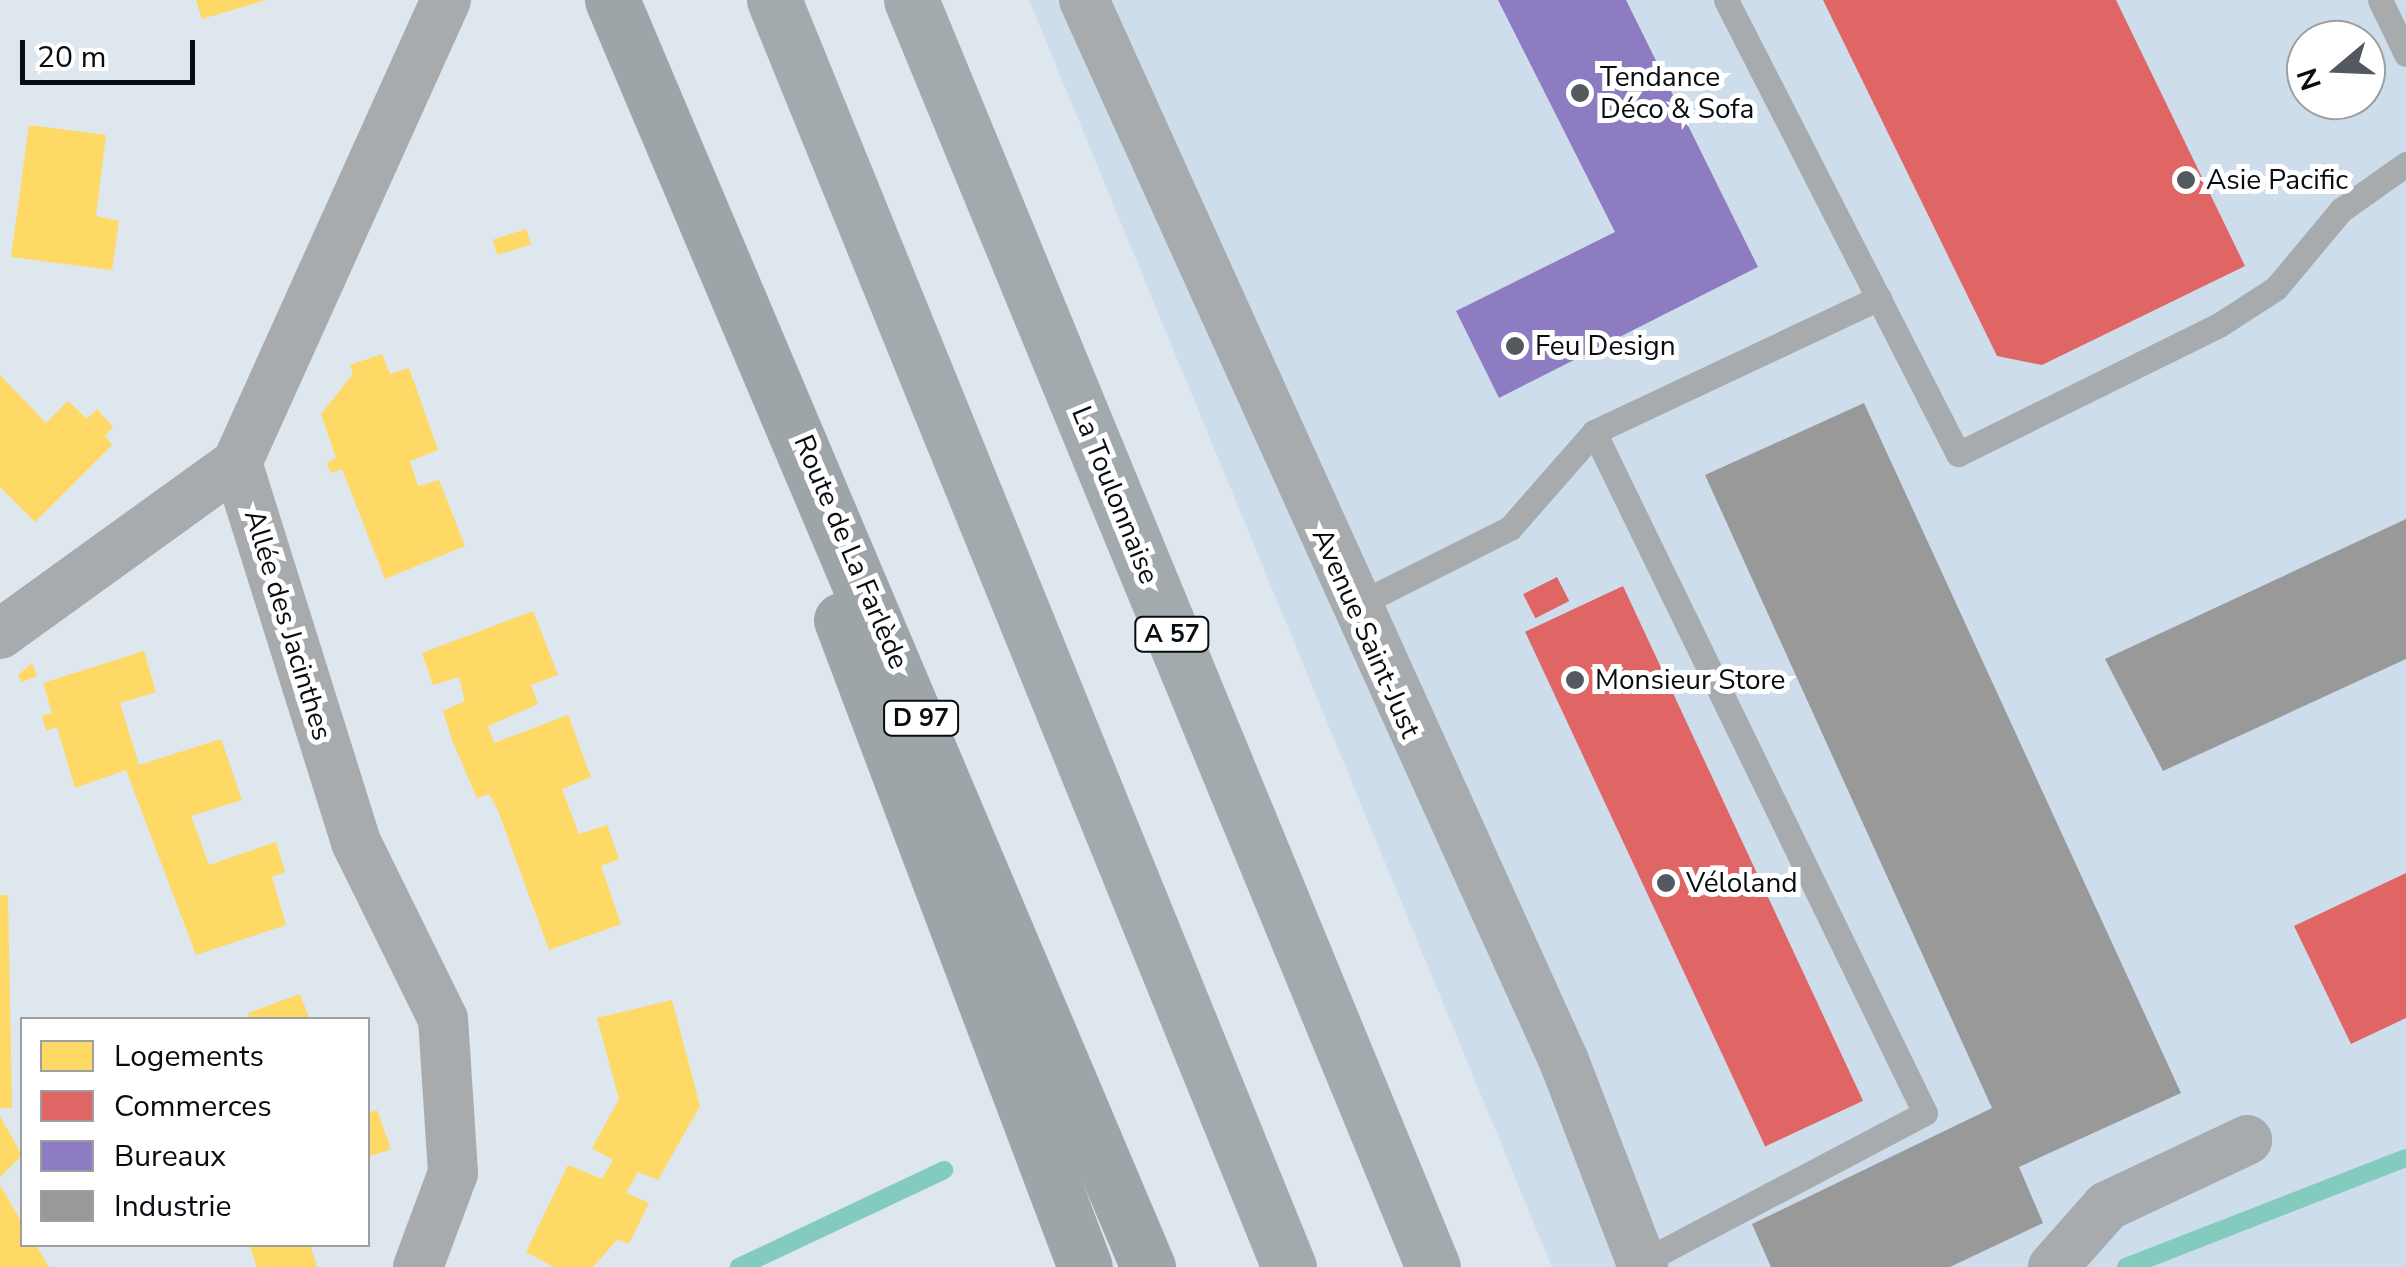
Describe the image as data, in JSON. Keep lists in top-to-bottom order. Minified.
{"streets":{"highway":["La Toulonnaise","A 57"],"main road":["Route de La Farlède","D 97"],"street":["Allée des Jacinthes","Avenue Saint-Just"]},"places":["Tendance Déco & Sofa","Asie Pacific","Feu Design","Monsieur Store","Véloland"],"legend":["Logements","Commerces","Bureaux","Industrie"],"scale_bar":"20 m","north":"left"}
